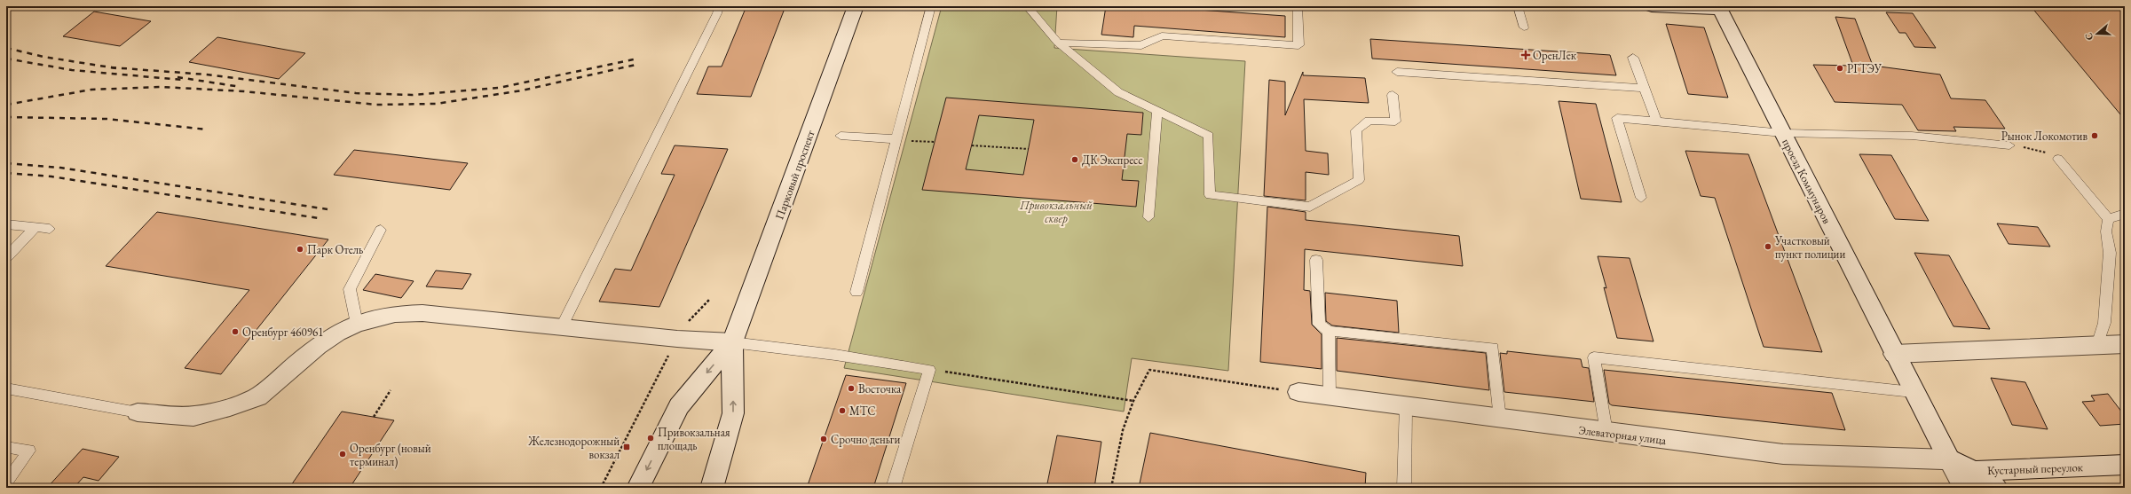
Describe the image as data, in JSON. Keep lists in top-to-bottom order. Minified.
{"streets":{"street":["Парковый проспект","проезд Коммунаров","Элеваторная улица","Кустарный переулок"]},"crossings":[["проезд Коммунаров","Элеваторная улица"],["проезд Коммунаров","Кустарный переулок"]],"parks":["Привокзальный сквер"],"places":{"health":["ОренЛек"],"other":["РГТЭУ","Рынок Локомотив","ДК Экспресс","Участковый пункт полиции","Парк Отель","Оренбург 460961","Восточка","МТС","Привокзальная площадь","Срочно деньги","Оренбург (новый терминал)"],"transit":["Железнодорожный вокзал"]},"north":"left"}
